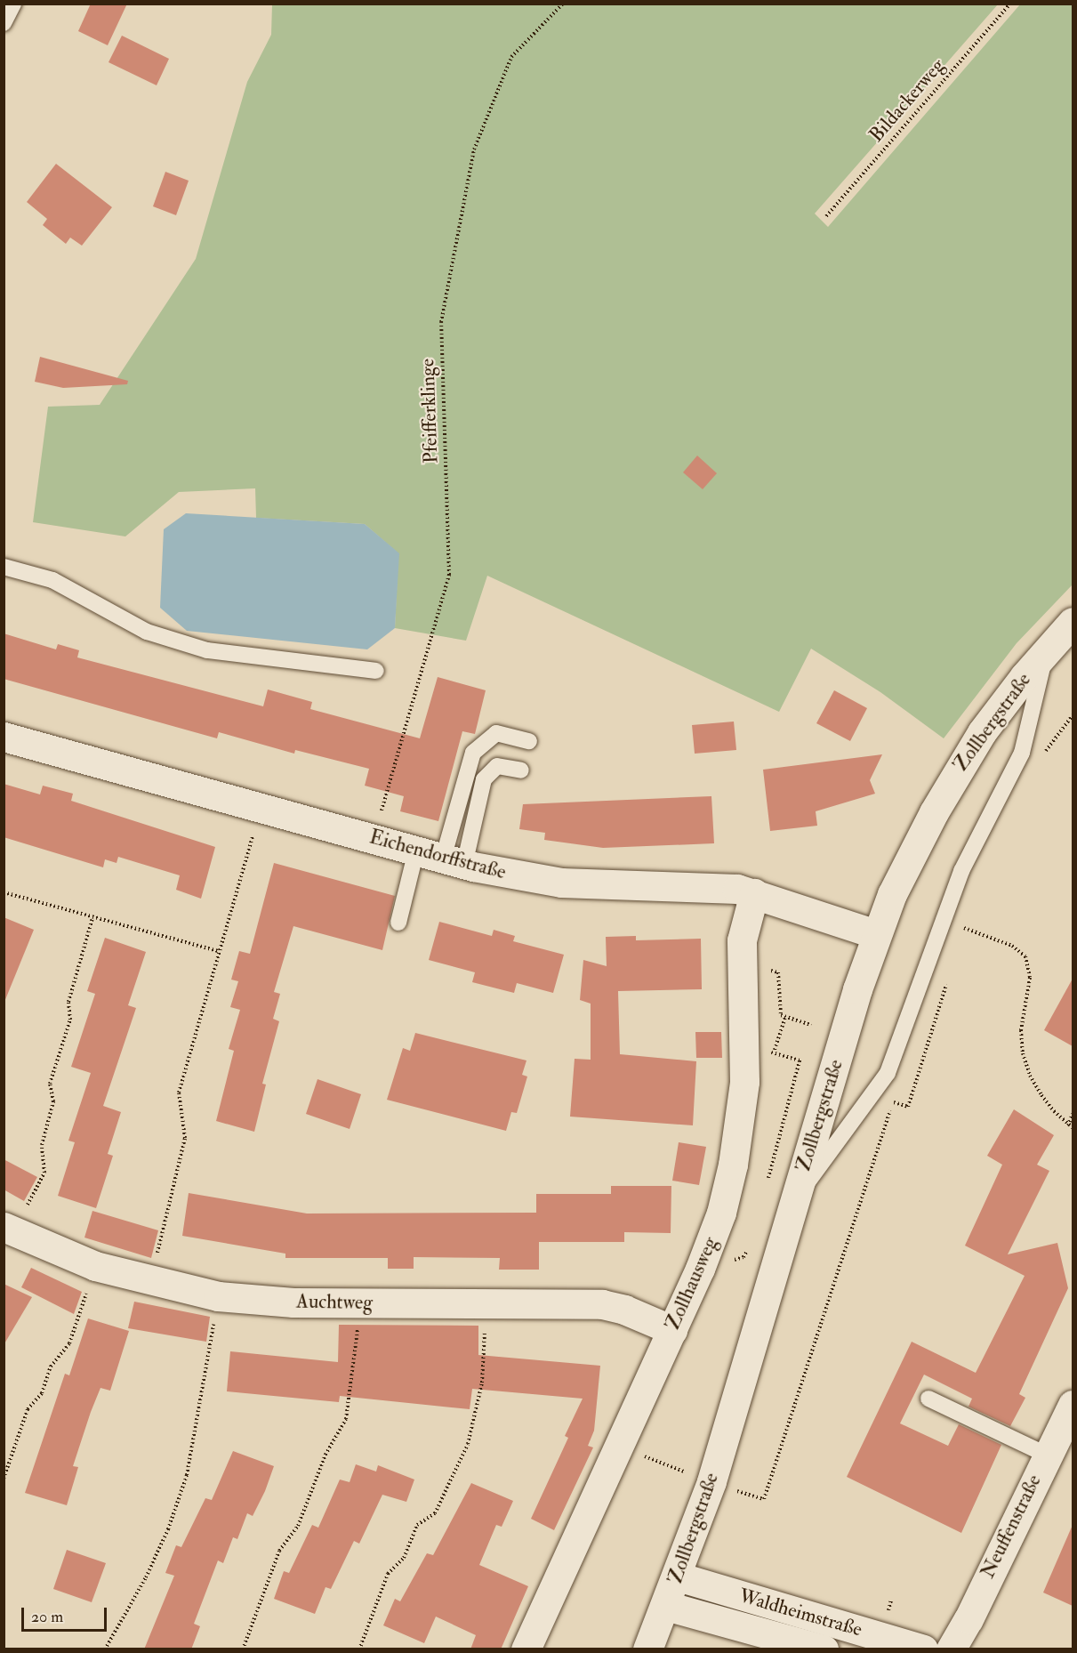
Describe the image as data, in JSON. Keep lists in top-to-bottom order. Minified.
{"streets":{"street":["Zollbergstraße","Eichendorffstraße","Zollhausweg","Auchtweg","Neuffenstraße","Waldheimstraße"],"path":["Bildackerweg","Pfeifferklinge"]},"crossings":[["Pfeifferklinge","Eichendorffstraße"],["Zollbergstraße","Eichendorffstraße"],["Zollbergstraße","Waldheimstraße"],["Eichendorffstraße","Zollhausweg"],["Zollhausweg","Auchtweg"]],"scale_bar":"20 m"}
